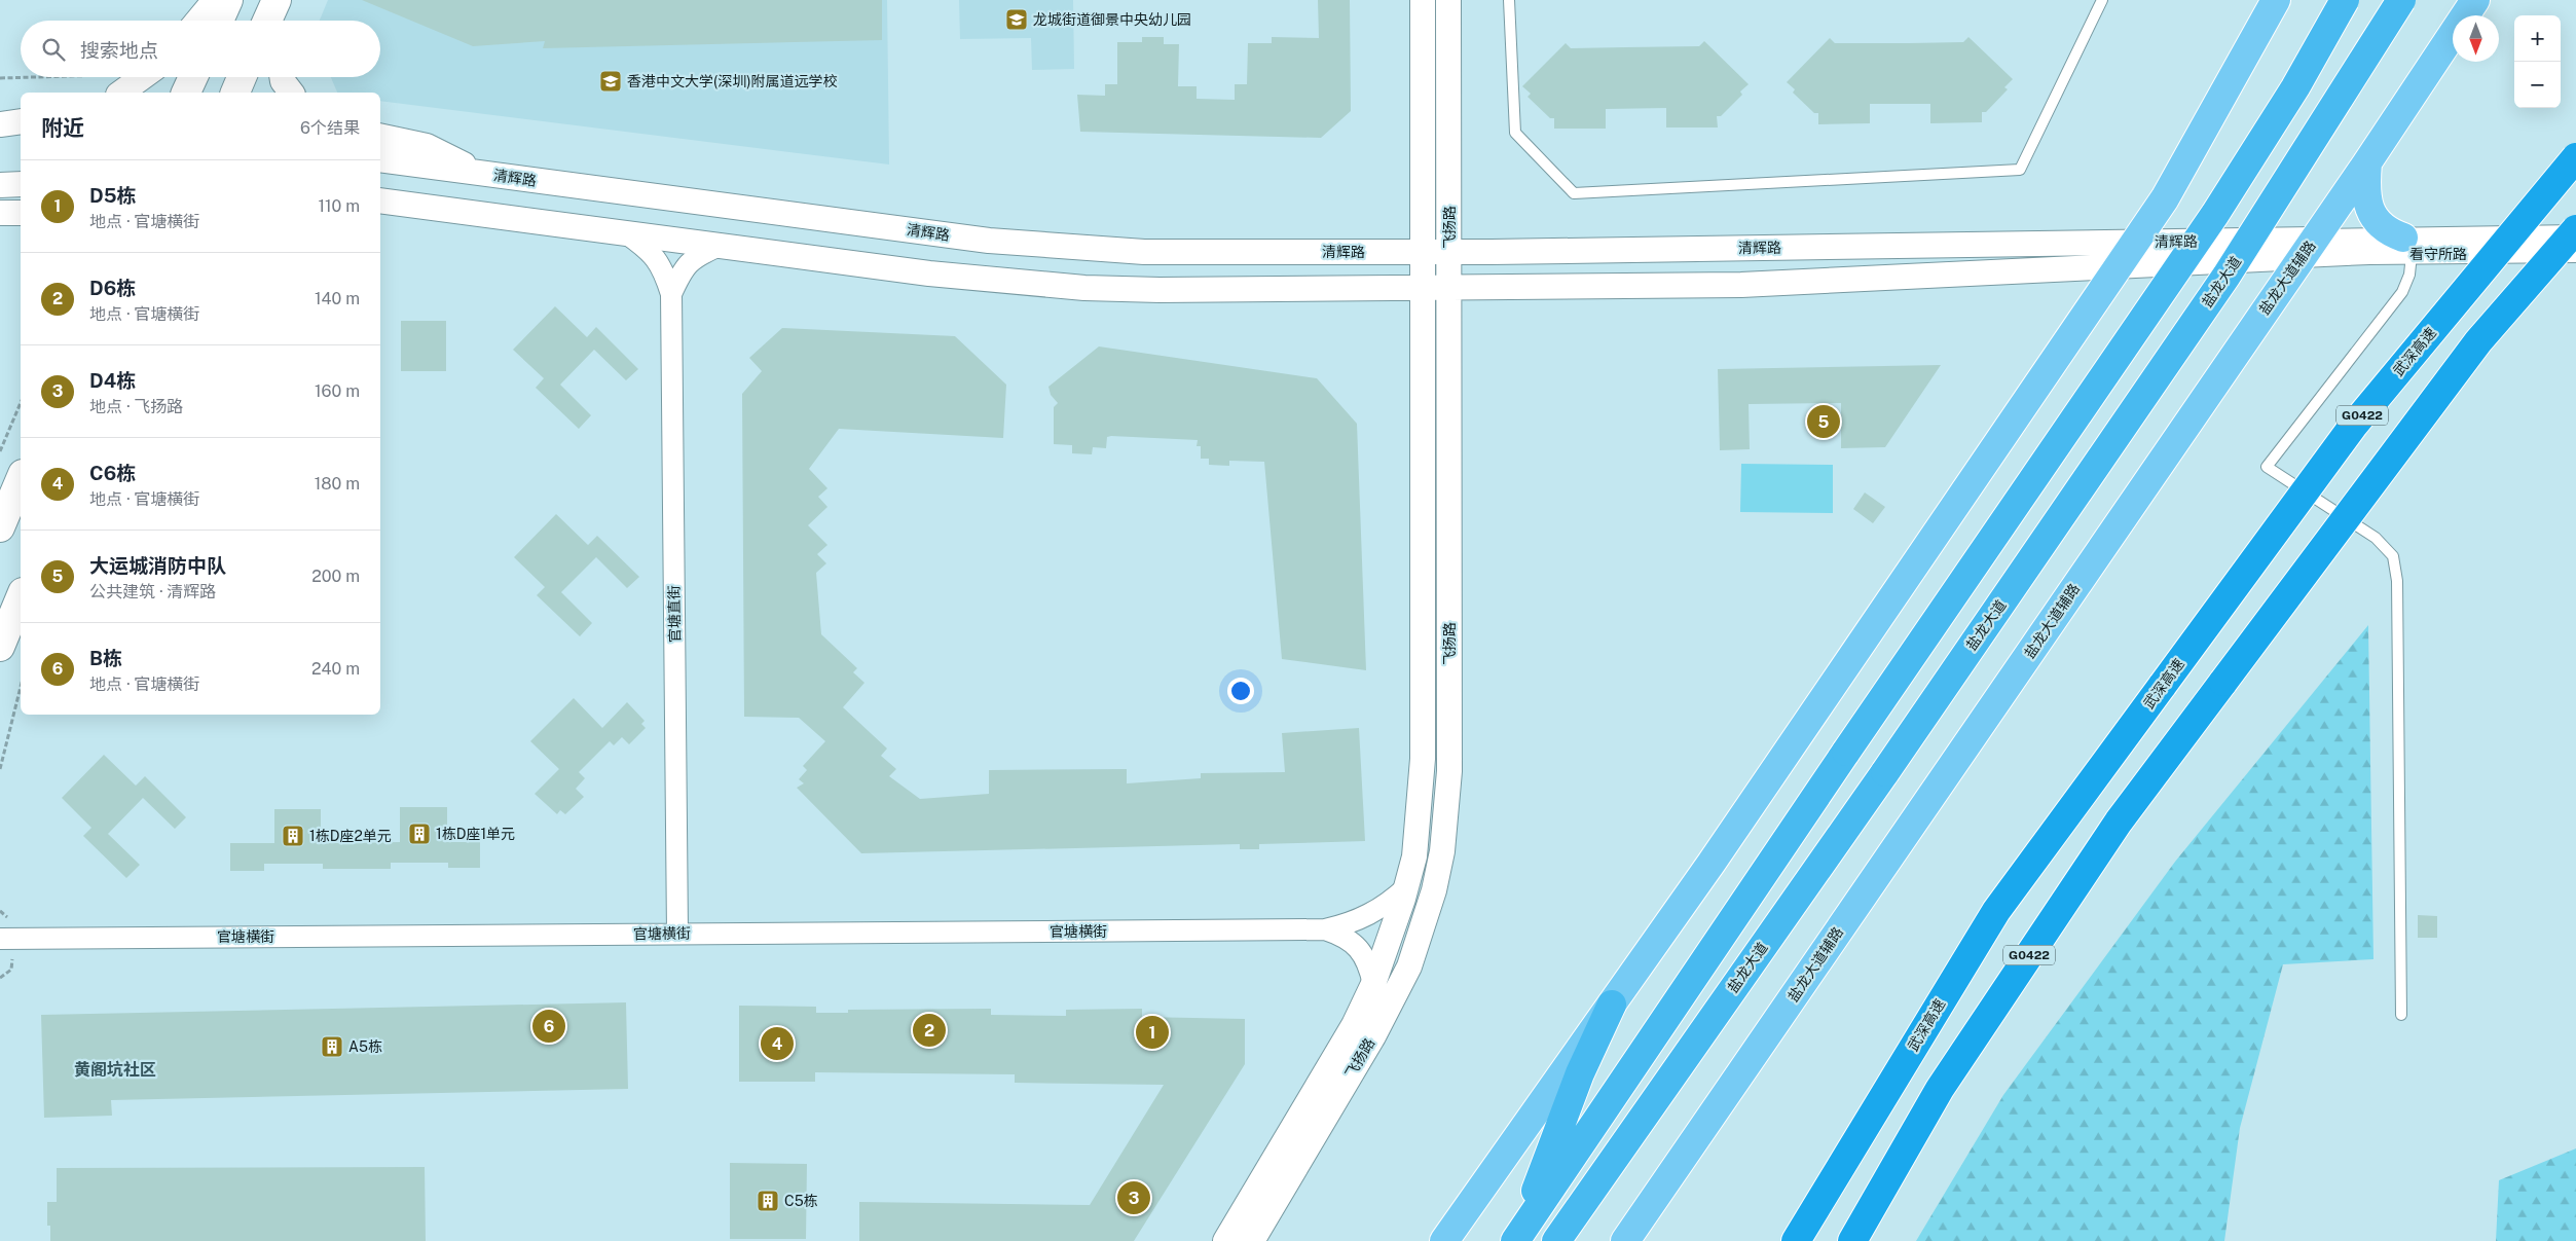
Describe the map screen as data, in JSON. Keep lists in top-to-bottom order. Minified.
{"streets":{"highway":["盐龙大道","武深高速","G0422"],"main road":["盐龙大道辅路"],"street":["清辉路","飞扬路","看守所路","官塘直街","官塘横街"]},"crossings":[["清辉路","飞扬路"],["清辉路","看守所路"],["清辉路","盐龙大道辅路"],["清辉路","官塘直街"],["飞扬路","官塘横街"],["看守所路","盐龙大道辅路"],["官塘直街","官塘横街"]],"districts":["黄阁坑社区"],"places":{"school or university":["龙城街道御景中央幼儿园","香港中文大学(深圳)附属道远学校"],"building":["1栋D座1单元","1栋D座2单元","A5栋","C5栋"]},"north":"bottom","page":{"map_buttons":["+","−"],"search":"搜索地点","heading":["附近","6个结果"],"list":[{"mark":"1","name":"D5栋","note":"地点 · 官塘横街","value":"110 m"},{"mark":"2","name":"D6栋","note":"地点 · 官塘横街","value":"140 m"},{"mark":"3","name":"D4栋","note":"地点 · 飞扬路","value":"160 m"},{"mark":"4","name":"C6栋","note":"地点 · 官塘横街","value":"180 m"},{"mark":"5","name":"大运城消防中队","note":"公共建筑 · 清辉路","value":"200 m"},{"mark":"6","name":"B栋","note":"地点 · 官塘横街","value":"240 m"}],"pins":["5","6","2","1","4","3"]}}
